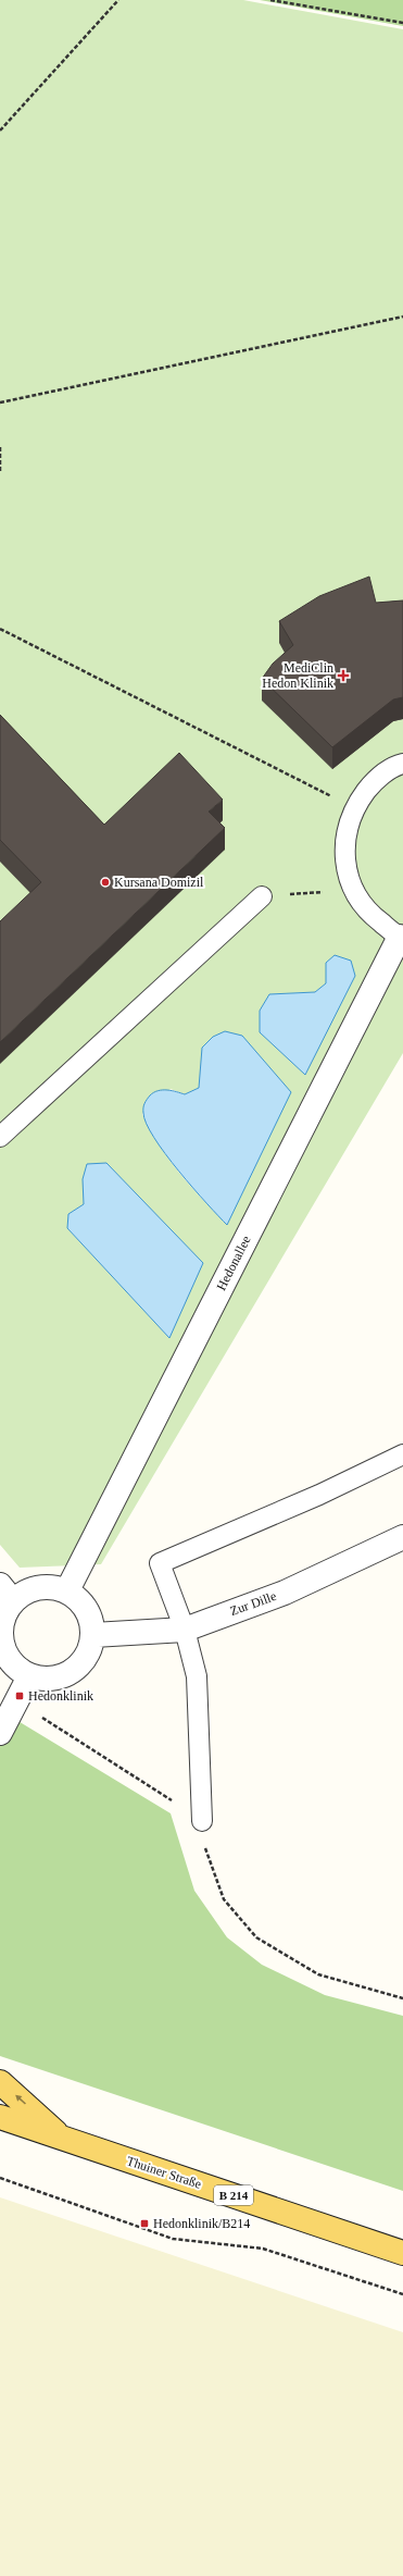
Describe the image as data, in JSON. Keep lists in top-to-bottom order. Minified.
{"streets":{"main road":["Thuiner Straße","B 214"],"street":["Hedonallee","Zur Dille"]},"crossings":[["Hedonallee","Zur Dille"]],"places":{"health":["MediClin Hedon Klinik"],"other":["Kursana Domizil"],"transit":["Hedonklinik","Hedonklinik/B214"]}}
